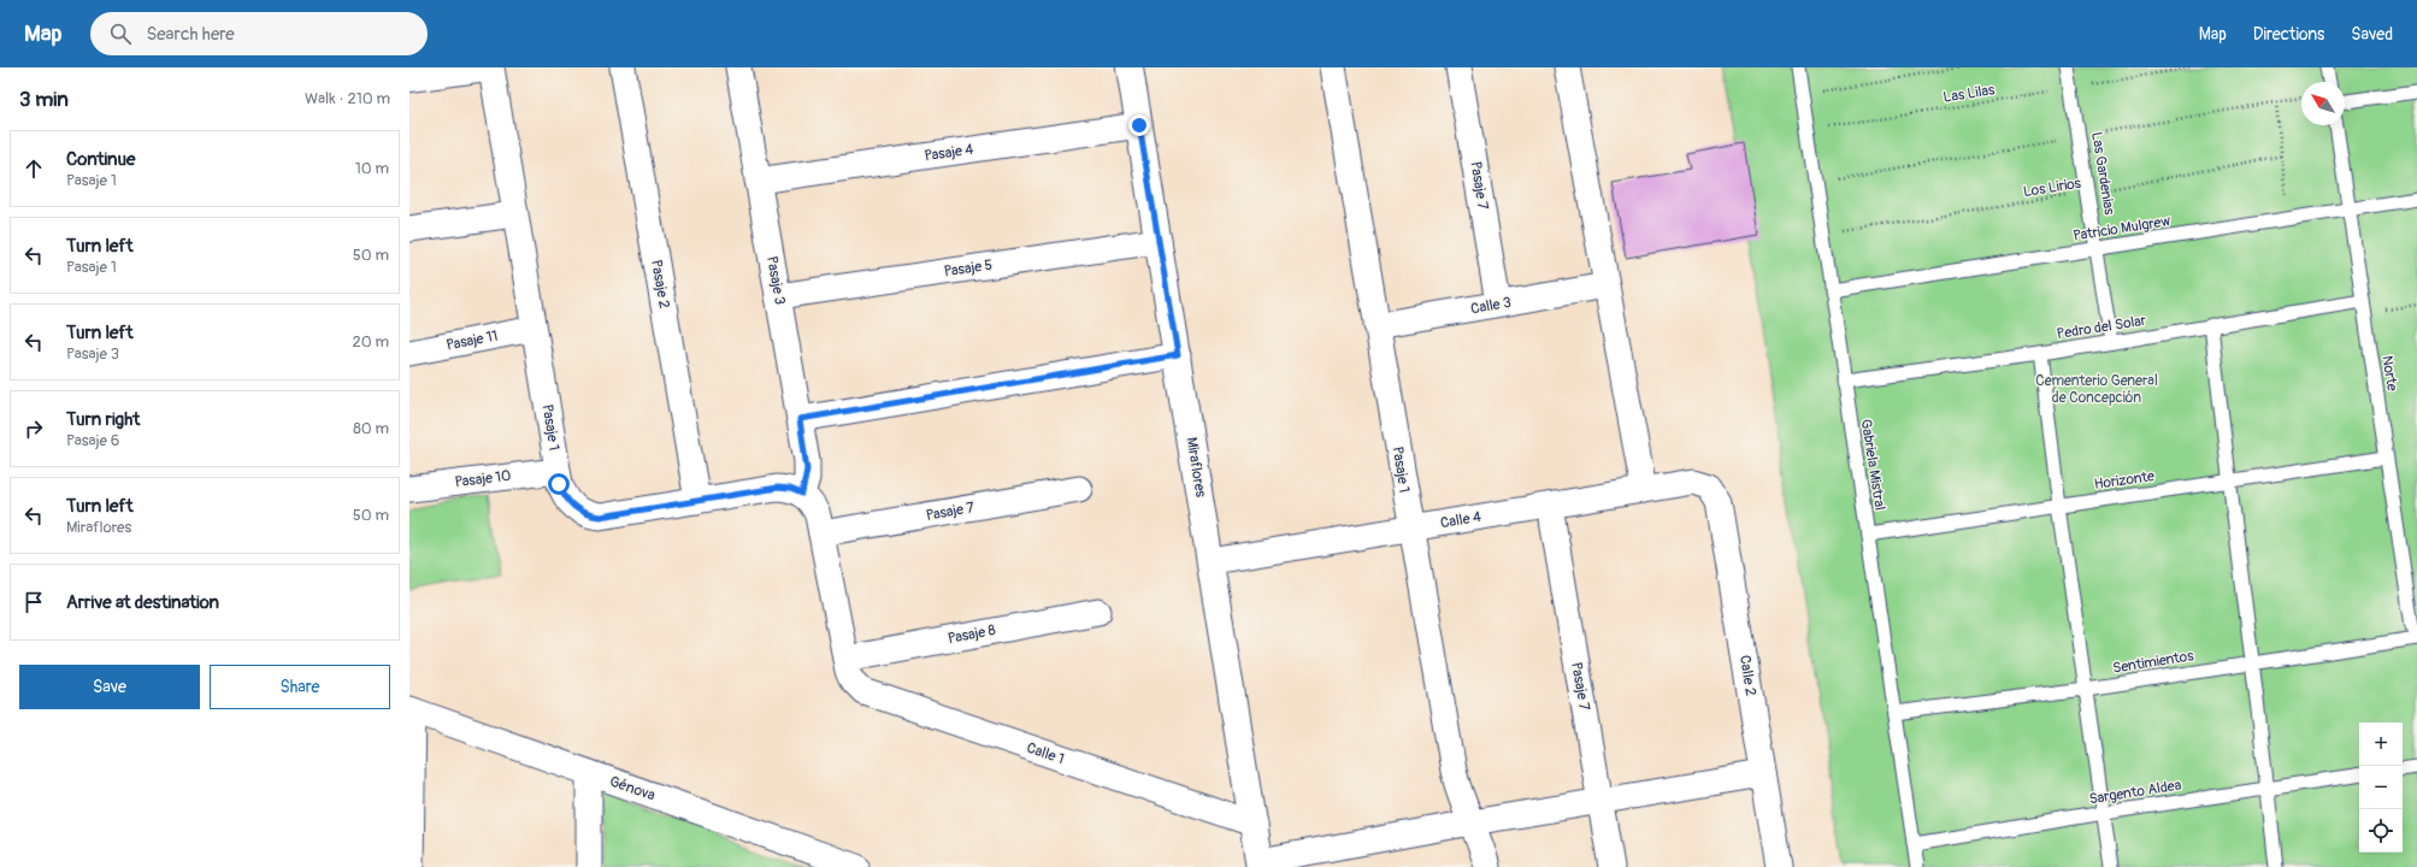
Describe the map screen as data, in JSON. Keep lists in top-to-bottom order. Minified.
{"streets":{"street":["Pasaje 4","Pasaje 7","Pasaje 5","Pasaje 3","Pasaje 2","Calle 3","Pasaje 11","Pasaje 1","Miraflores","Pasaje 10","Calle 4","Pasaje 8","Calle 2","Calle 1","Génova"],"lane":["Las Gardenias","Patricio Mulgrew","Pedro del Solar","Norte","Gabriela Mistral","Horizonte","Sentimientos","Sargento Aldea"],"path":["Las Lilas","Los Lirios"]},"crossings":[["Las Lilas","Las Gardenias"],["Las Lilas","Gabriela Mistral"],["Pasaje 4","Pasaje 3"],["Pasaje 4","Miraflores"],["Las Gardenias","Los Lirios"],["Las Gardenias","Patricio Mulgrew"],["Las Gardenias","Pedro del Solar"],["Pasaje 7","Calle 3"],["Pasaje 7","Calle 4"],["Los Lirios","Gabriela Mistral"],["Patricio Mulgrew","Norte"],["Patricio Mulgrew","Gabriela Mistral"],["Pasaje 5","Pasaje 3"],["Pasaje 5","Miraflores"],["Pasaje 3","Pasaje 1"],["Pasaje 2","Pasaje 1"],["Calle 3","Pasaje 1"],["Pedro del Solar","Norte"],["Pedro del Solar","Gabriela Mistral"],["Pasaje 11","Pasaje 1"],["Norte","Horizonte"],["Pasaje 1","Pasaje 10"],["Pasaje 1","Calle 4"],["Gabriela Mistral","Horizonte"],["Gabriela Mistral","Sentimientos"],["Gabriela Mistral","Sargento Aldea"],["Miraflores","Calle 4"],["Miraflores","Calle 1"],["Calle 4","Calle 2"],["Pasaje 8","Calle 1"]],"parks":["Cementerio General de Concepción"],"north":"top left","page":{"header":"Map","search":"Search here","nav":["Map","Directions","Saved"],"heading":["3 min","Walk · 210 m"],"list":[["Continue","Pasaje 1","10 m"],["Turn left","Pasaje 1","50 m"],["Turn left","Pasaje 3","20 m"],["Turn right","Pasaje 6","80 m"],["Turn left","Miraflores","50 m"],"Arrive at destination"],"buttons":["Save","Share"],"map_buttons":["+","−"]}}
